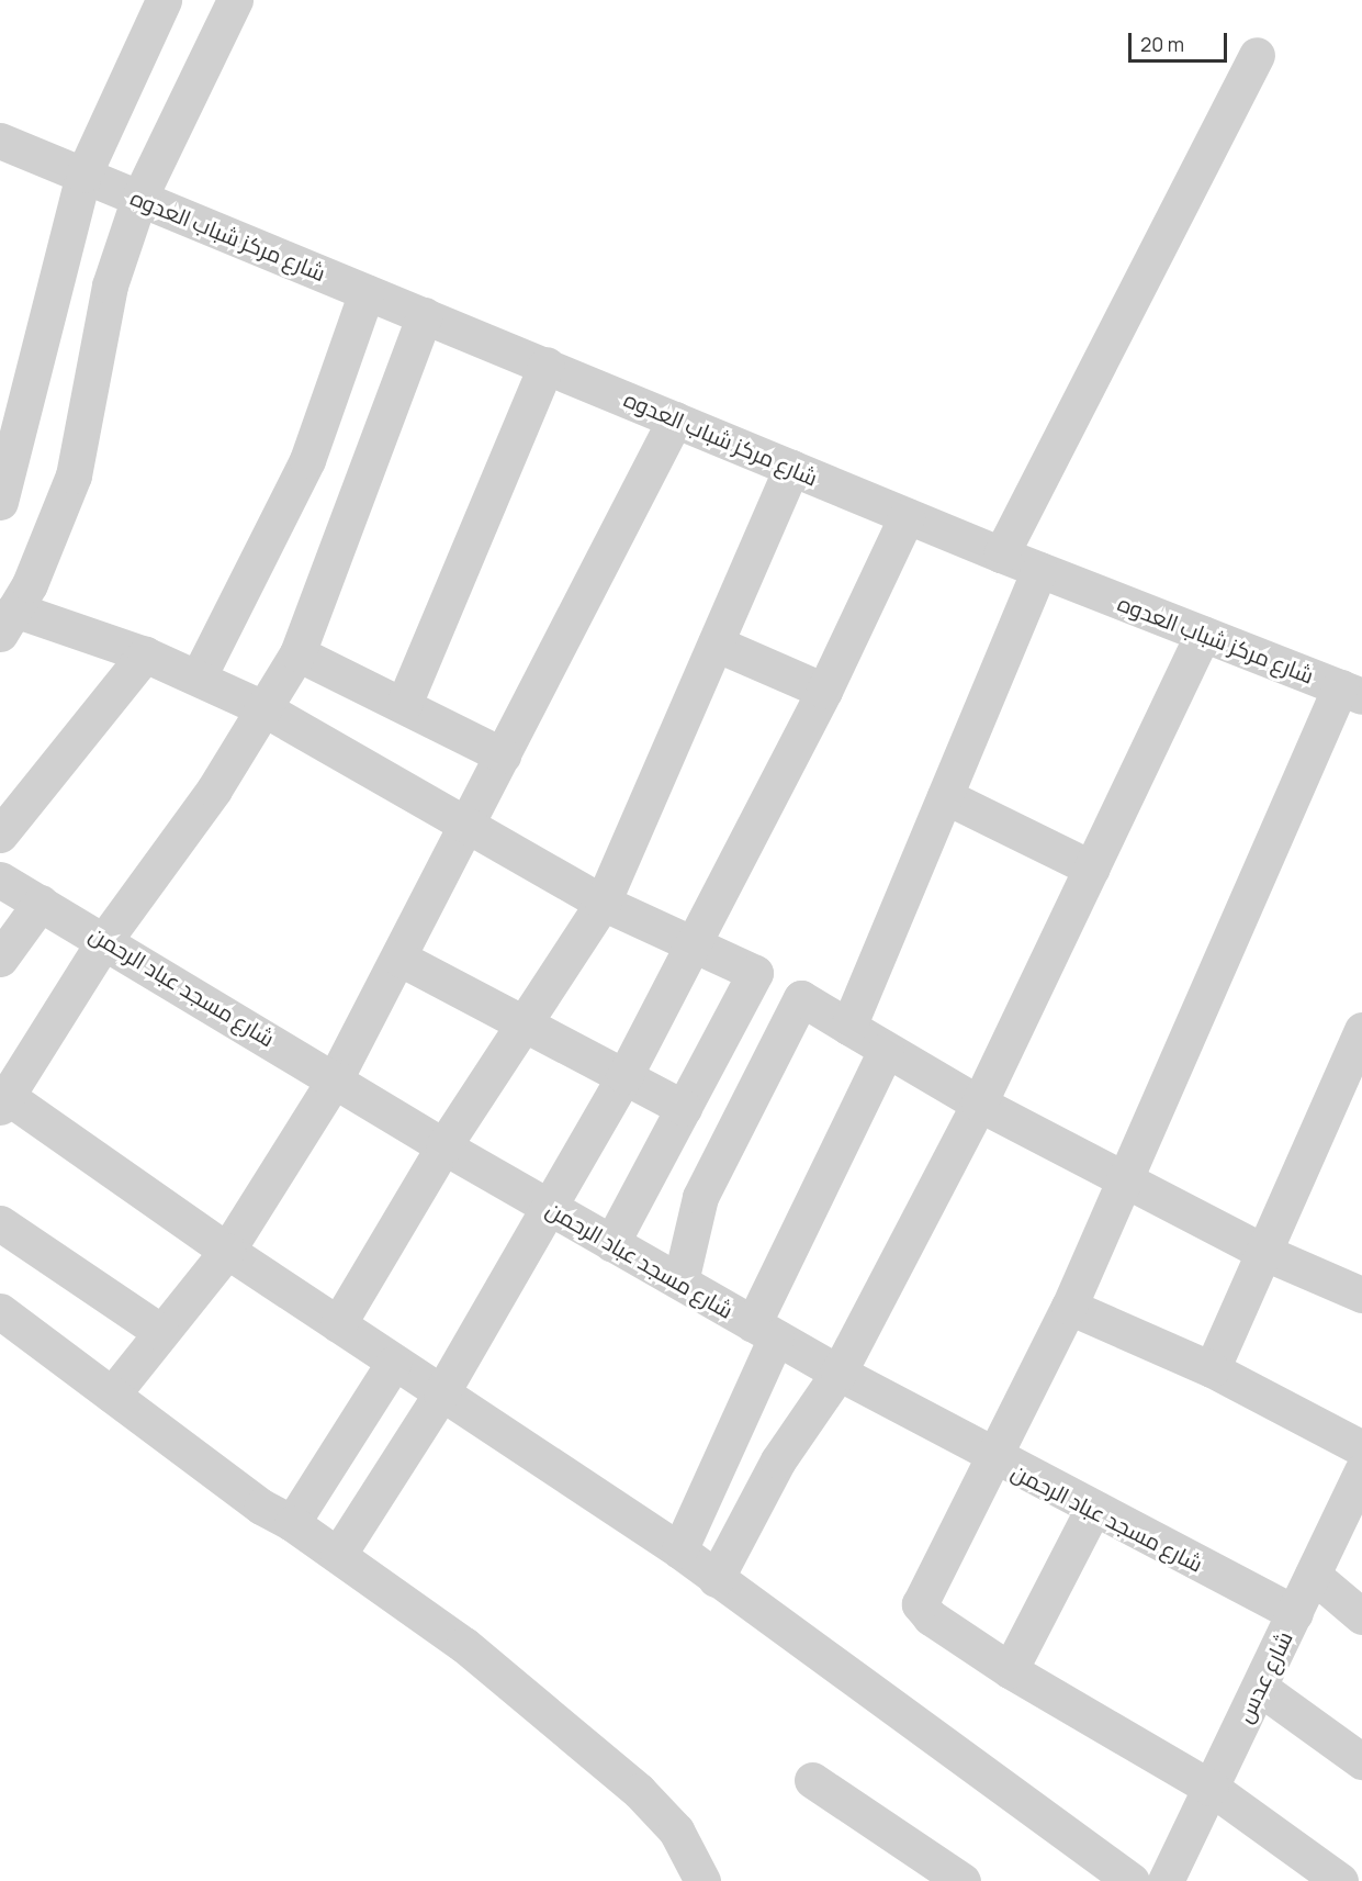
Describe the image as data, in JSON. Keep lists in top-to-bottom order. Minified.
{"streets":{"street":["شارع مركز شباب العدوه","شارع مسجد عباد الرحمن","شارع عدس"]},"crossings":[["شارع مسجد عباد الرحمن","شارع عدس"]],"scale_bar":"20 m"}
